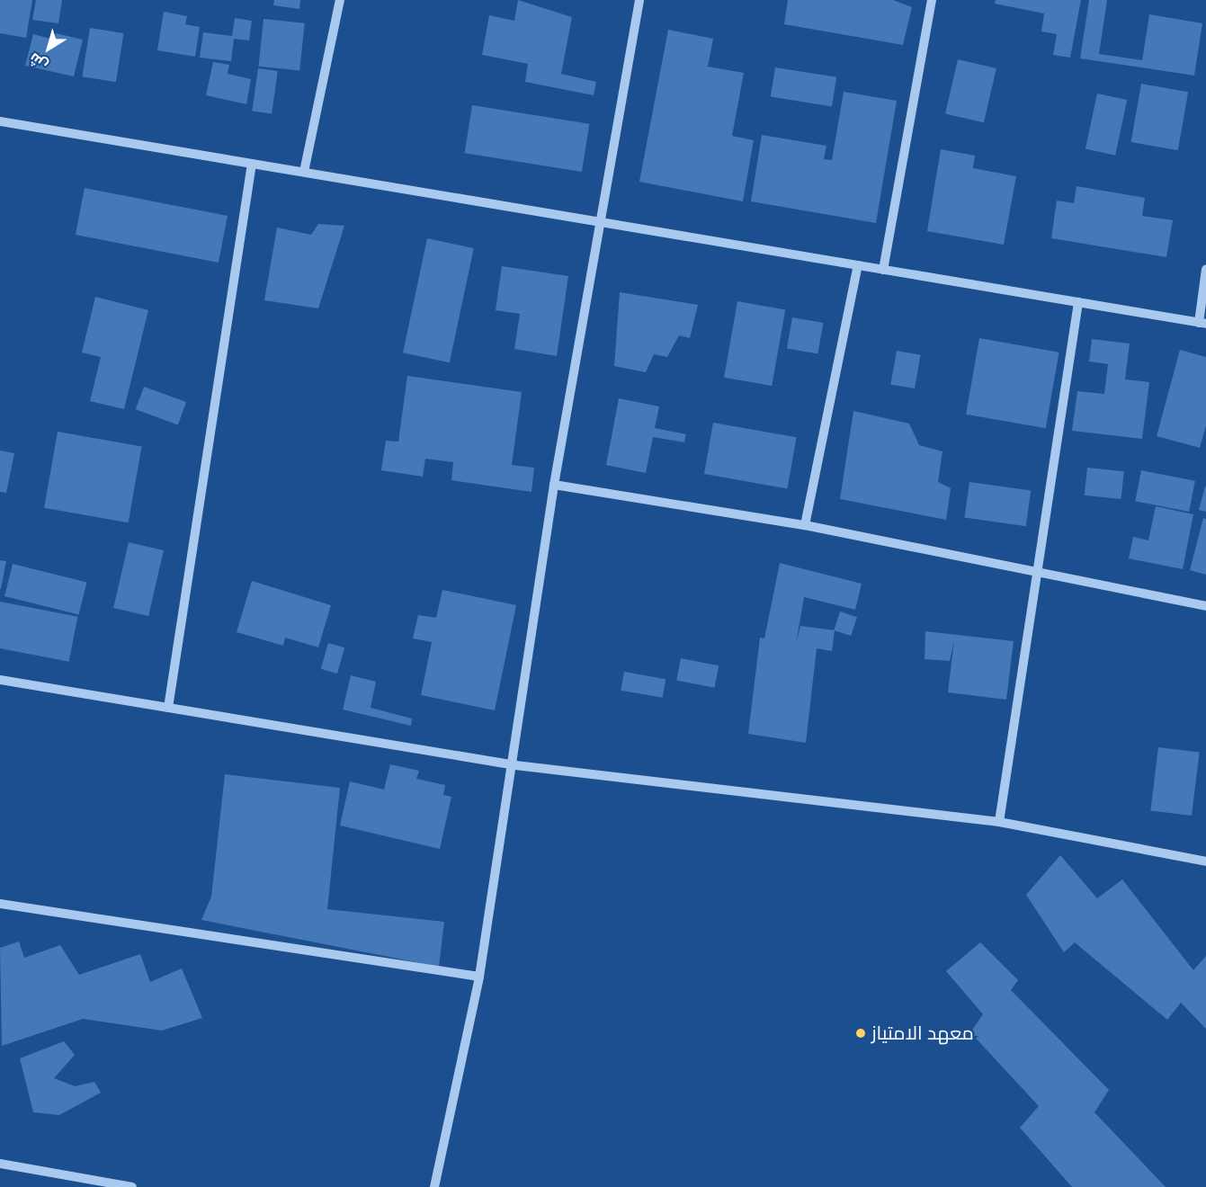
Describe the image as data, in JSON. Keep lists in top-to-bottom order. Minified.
{"places":["معهد الامتياز"],"north":"bottom left"}
